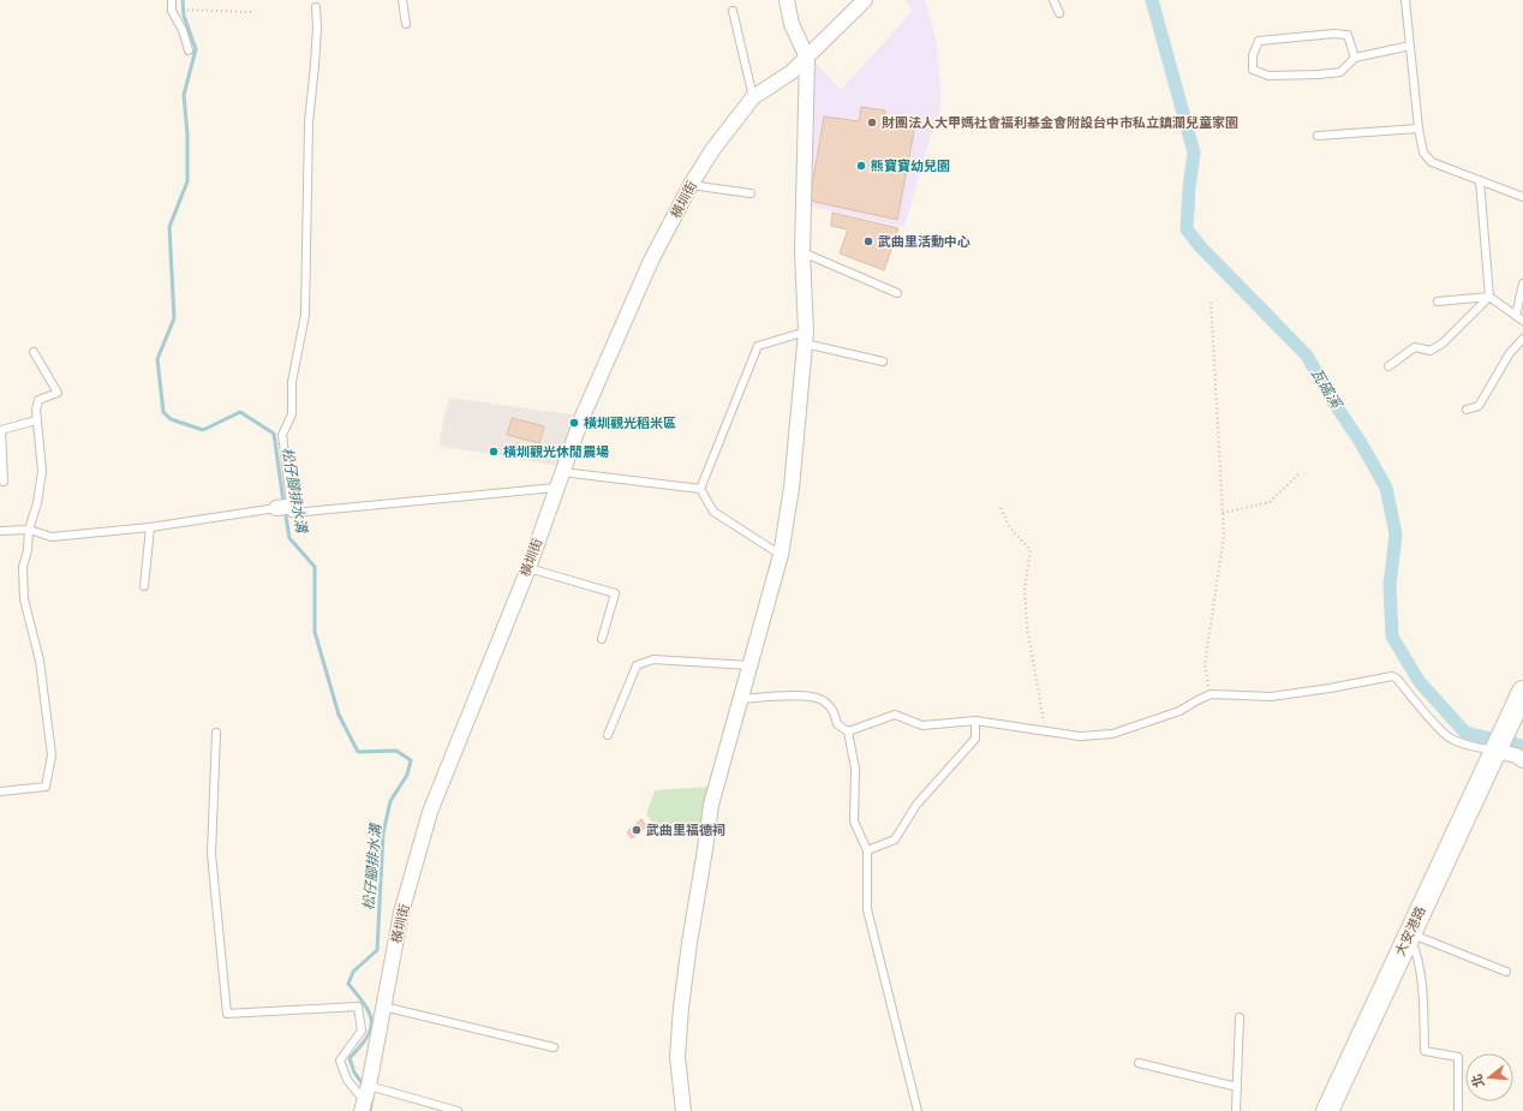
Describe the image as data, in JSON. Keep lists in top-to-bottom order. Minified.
{"streets":{"main road":["大安港路"],"street":["橫圳街"]},"water":["瓦磘溪","松仔腳排水溝"],"places":["財團法人大甲媽社會福利基金會附設台中市私立鎮瀾兒童家園","熊寶寶幼兒園","武曲里活動中心","橫圳觀光稻米區","橫圳觀光休閒農場","武曲里福德祠"],"north":"left"}
